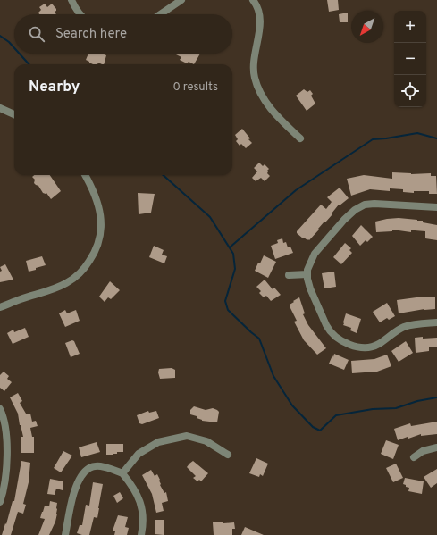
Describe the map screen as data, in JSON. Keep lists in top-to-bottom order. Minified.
{"north":"bottom left","page":{"map_buttons":["+","−"],"search":"Search here","heading":["Nearby","0 results"]}}
